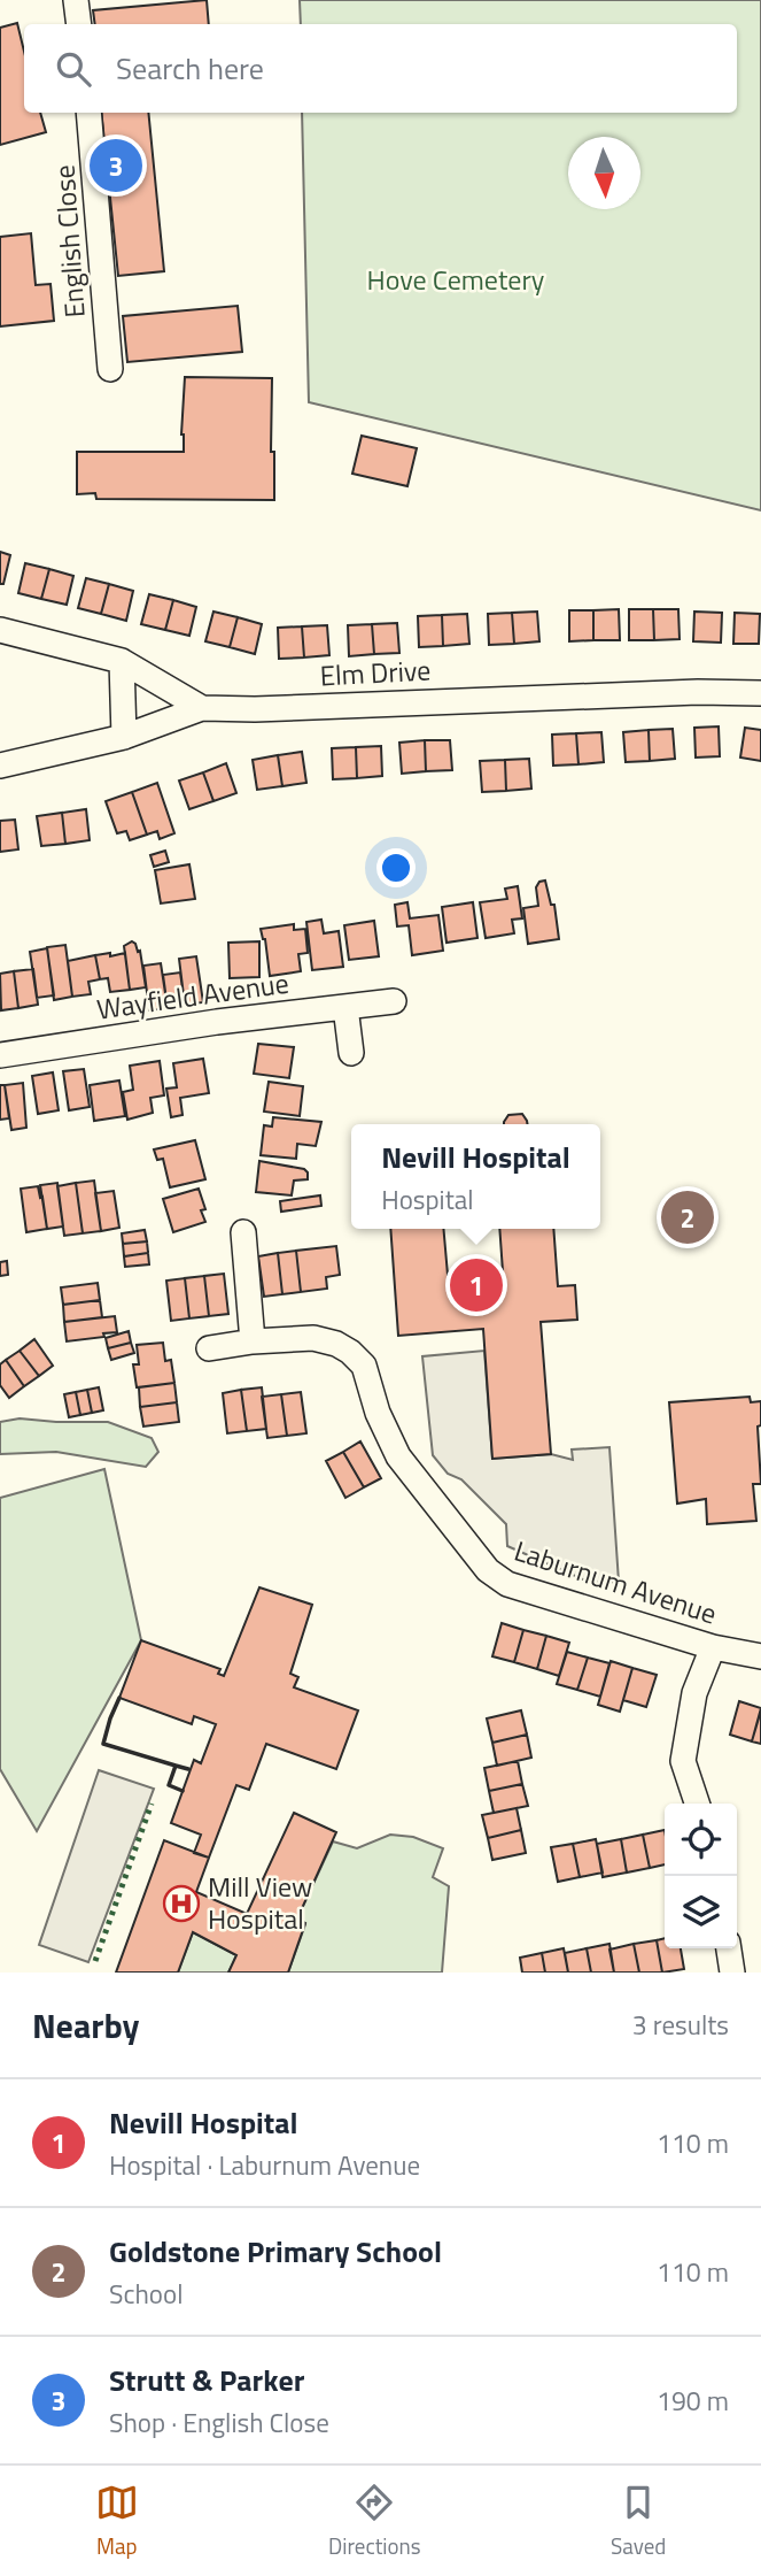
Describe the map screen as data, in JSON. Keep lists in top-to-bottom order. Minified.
{"streets":{"street":["English Close","Elm Drive","Wayfield Avenue","Laburnum Avenue"]},"parks":["Hove Cemetery"],"places":{"hospital":["Mill View Hospital"]},"north":"bottom","page":{"search":"Search here","pins":["3","2","1"],"popup":["Nevill Hospital","Hospital"],"heading":["Nearby","3 results"],"list":[{"mark":"1","name":"Nevill Hospital","note":"Hospital · Laburnum Avenue","value":"110 m"},{"mark":"2","name":"Goldstone Primary School","note":"School","value":"110 m"},{"mark":"3","name":"Strutt & Parker","note":"Shop · English Close","value":"190 m"}],"nav":["Map","Directions","Saved"]}}
